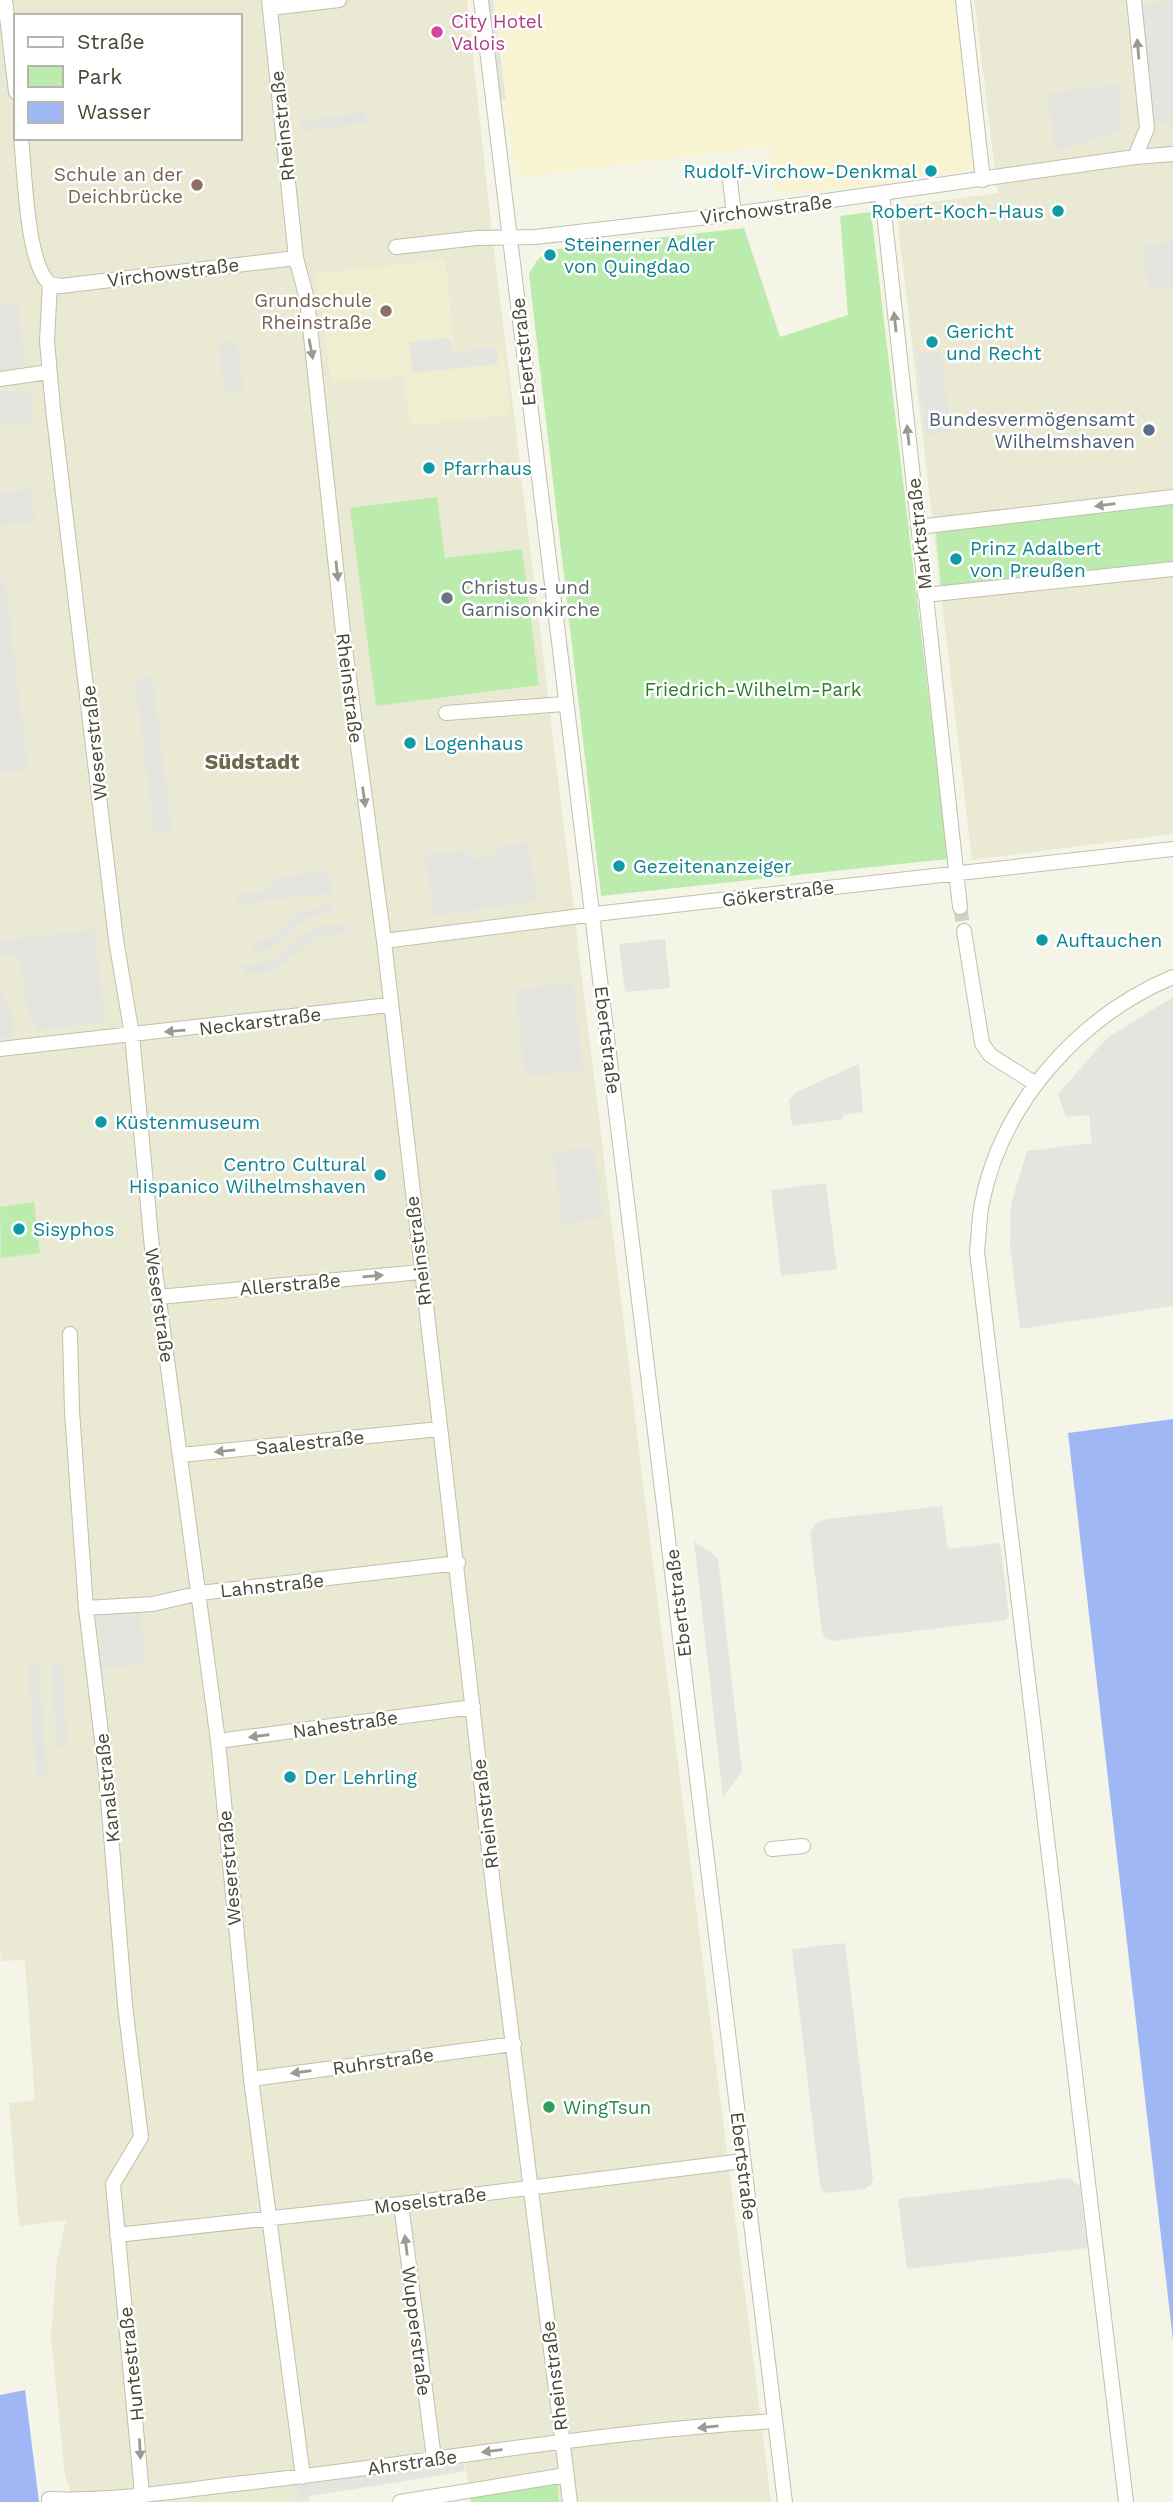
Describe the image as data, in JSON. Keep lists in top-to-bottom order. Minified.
{"streets":{"street":["Rheinstraße","Virchowstraße","Ebertstraße","Marktstraße","Weserstraße","Gökerstraße","Neckarstraße","Allerstraße","Saalestraße","Lahnstraße","Nahestraße","Kanalstraße","Ruhrstraße","Moselstraße","Wupperstraße","Huntestraße","Ahrstraße"]},"crossings":[["Rheinstraße","Virchowstraße"],["Rheinstraße","Gökerstraße"],["Rheinstraße","Neckarstraße"],["Rheinstraße","Allerstraße"],["Rheinstraße","Saalestraße"],["Rheinstraße","Lahnstraße"],["Rheinstraße","Nahestraße"],["Rheinstraße","Ruhrstraße"],["Rheinstraße","Moselstraße"],["Rheinstraße","Ahrstraße"],["Virchowstraße","Ebertstraße"],["Virchowstraße","Marktstraße"],["Virchowstraße","Weserstraße"],["Ebertstraße","Gökerstraße"],["Ebertstraße","Moselstraße"],["Ebertstraße","Ahrstraße"],["Marktstraße","Gökerstraße"],["Weserstraße","Neckarstraße"],["Weserstraße","Allerstraße"],["Weserstraße","Saalestraße"],["Weserstraße","Lahnstraße"],["Weserstraße","Nahestraße"],["Weserstraße","Ruhrstraße"],["Weserstraße","Moselstraße"],["Weserstraße","Ahrstraße"],["Lahnstraße","Kanalstraße"],["Kanalstraße","Moselstraße"],["Kanalstraße","Huntestraße"],["Moselstraße","Wupperstraße"],["Moselstraße","Huntestraße"],["Wupperstraße","Ahrstraße"],["Huntestraße","Ahrstraße"]],"one_way":["Marktstraße","Neckarstraße","Allerstraße","Saalestraße","Nahestraße","Ruhrstraße","Wupperstraße","Huntestraße"],"districts":["Südstadt"],"parks":["Friedrich-Wilhelm-Park"],"places":["City Hotel Valois","Rudolf-Virchow-Denkmal","Schule an der Deichbrücke","Robert-Koch-Haus","Steinerner Adler von Quingdao","Grundschule Rheinstraße","Gericht und Recht","Bundesvermögensamt Wilhelmshaven","Pfarrhaus","Prinz Adalbert von Preußen","Christus- und Garnisonkirche","Logenhaus","Gezeitenanzeiger","Auftauchen","Küstenmuseum","Centro Cultural Hispanico Wilhelmshaven","Sisyphos","Der Lehrling","WingTsun"],"legend":["Straße","Park","Wasser"]}
